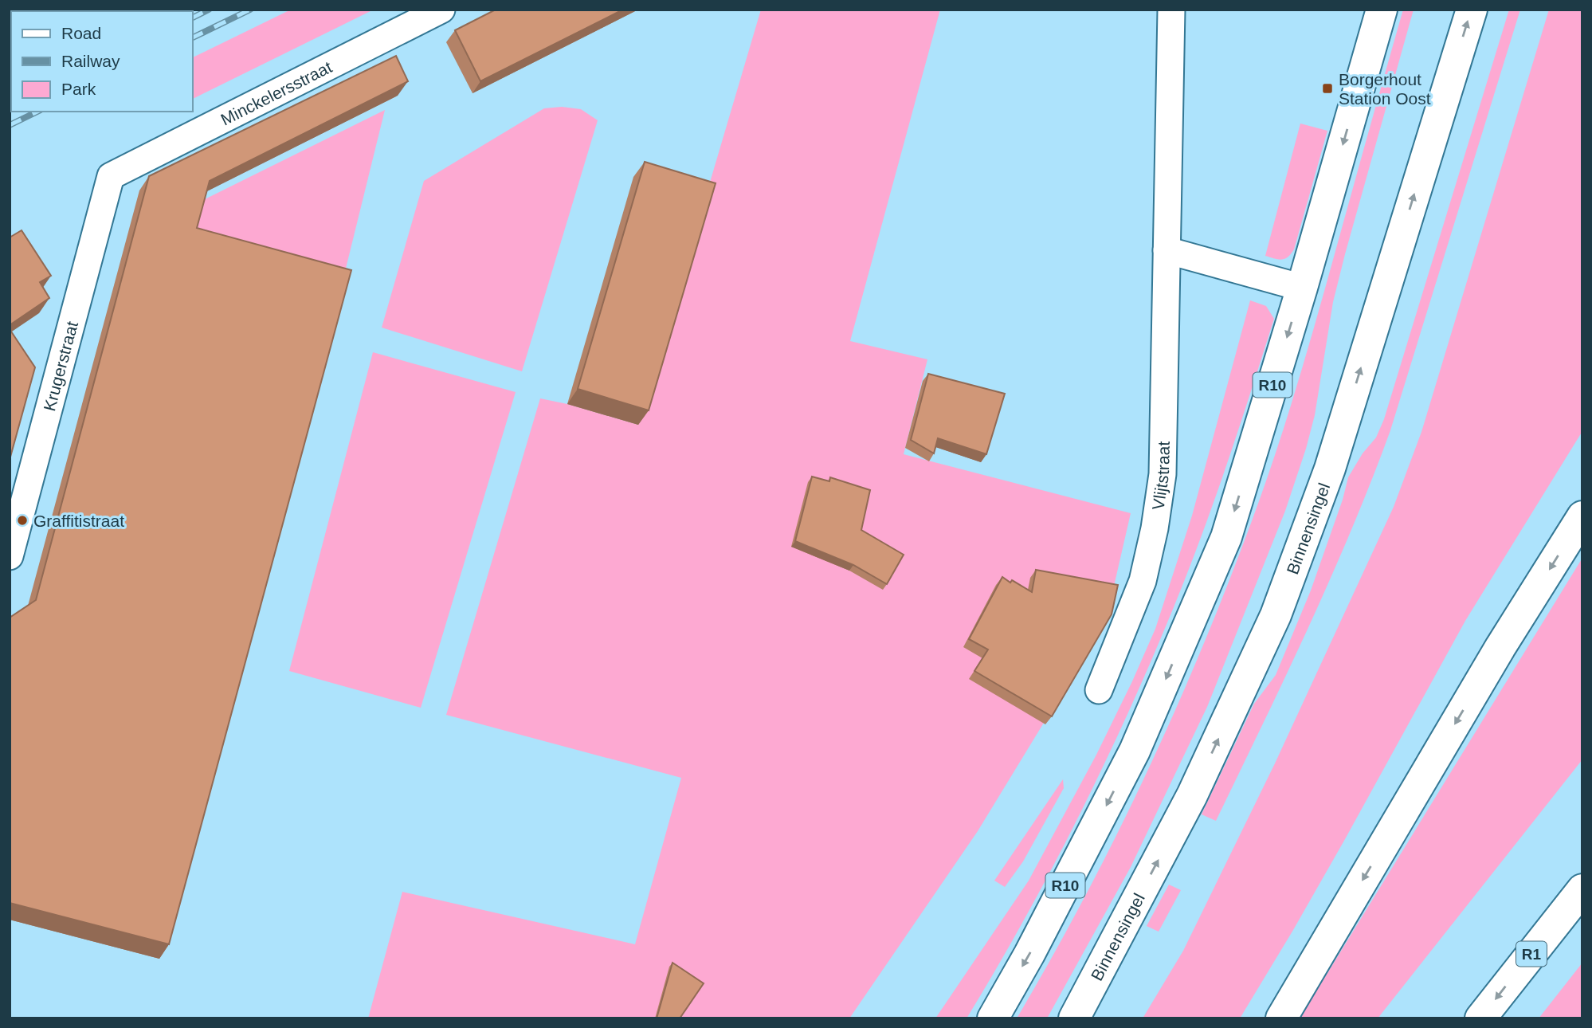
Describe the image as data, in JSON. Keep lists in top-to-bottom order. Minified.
{"streets":{"main road":["R10","Binnensingel","R1"],"street":["Minckelersstraat","Krugerstraat","Vlijtstraat"]},"crossings":[["Minckelersstraat","Krugerstraat"]],"places":{"transit":["Borgerhout Station Oost"],"other":["Graffitistraat"]},"legend":["Road","Railway","Park"]}
